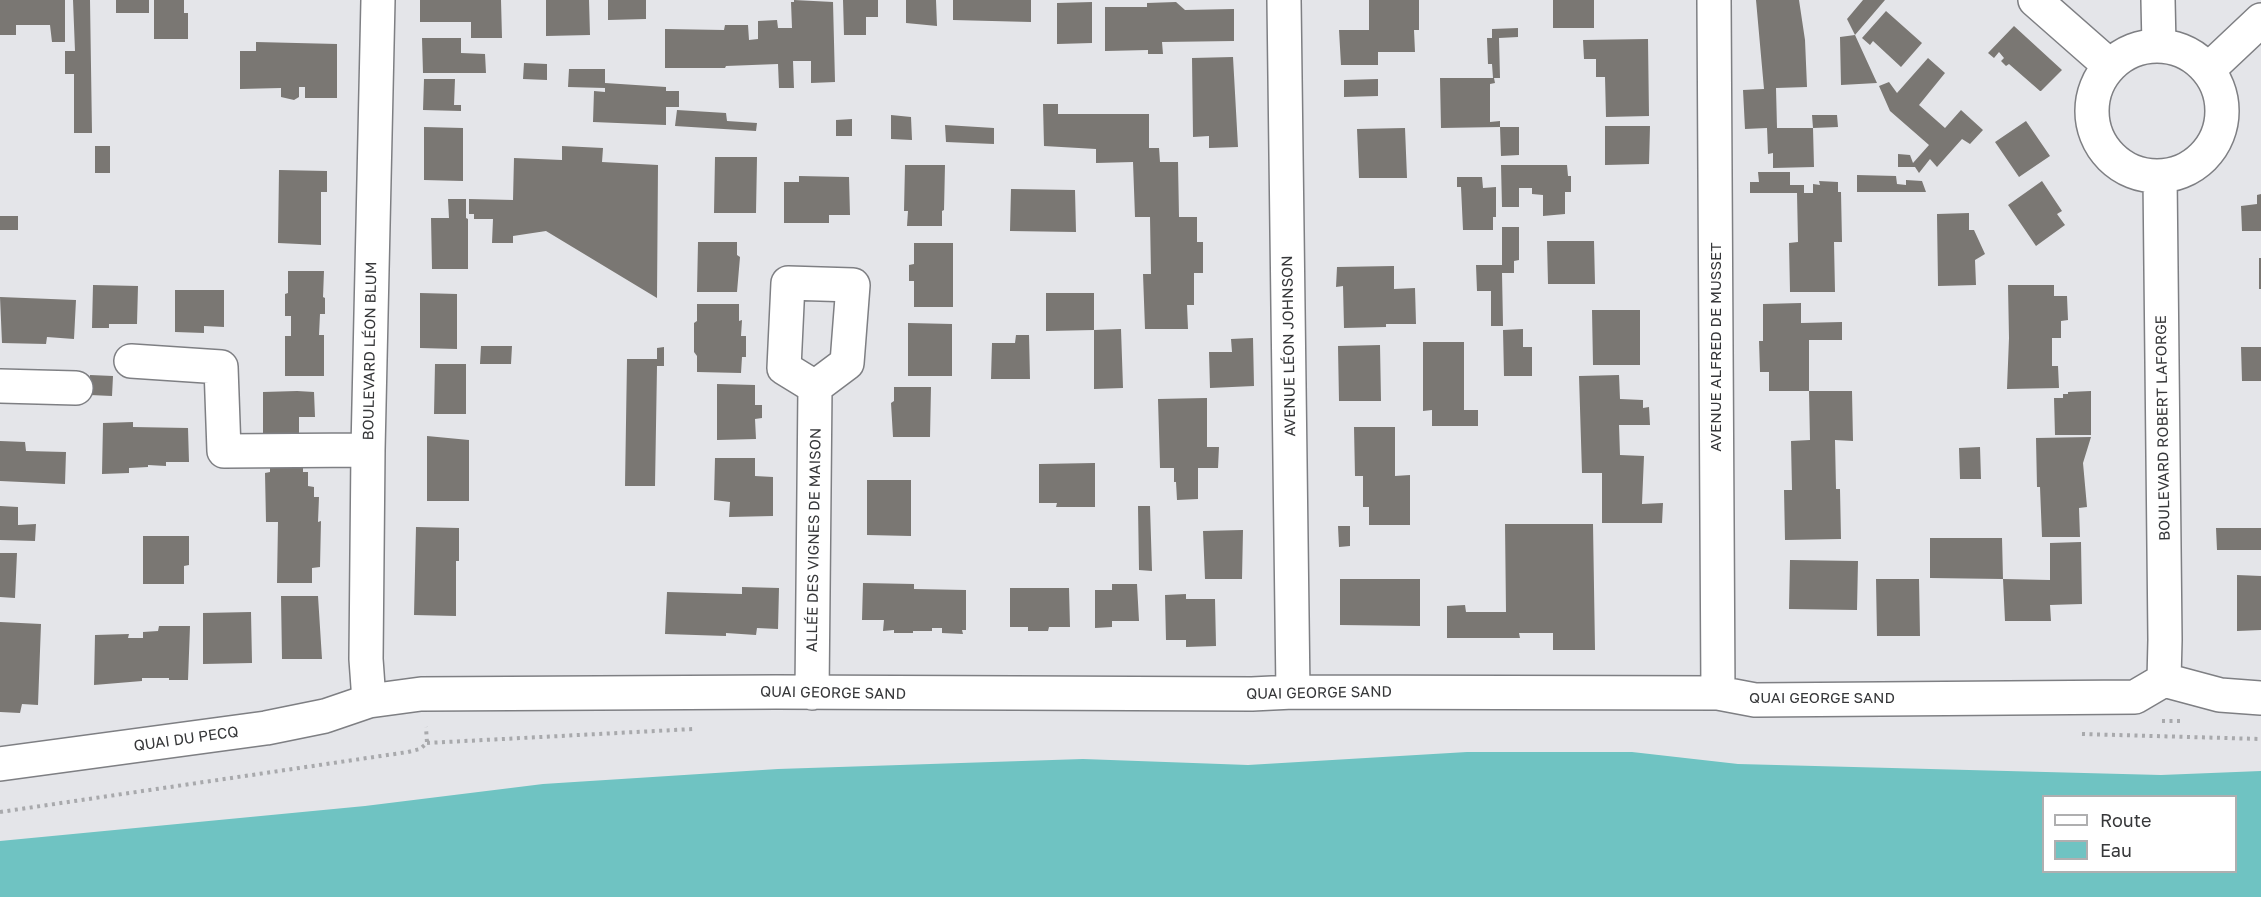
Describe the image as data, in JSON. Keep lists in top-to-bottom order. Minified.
{"streets":{"street":["AVENUE LÉON JOHNSON","AVENUE ALFRED DE MUSSET","BOULEVARD LÉON BLUM","BOULEVARD ROBERT LAFORGE","ALLÉE DES VIGNES DE MAISON","QUAI GEORGE SAND","QUAI DU PECQ"]},"crossings":[["AVENUE LÉON JOHNSON","QUAI GEORGE SAND"],["AVENUE ALFRED DE MUSSET","QUAI GEORGE SAND"],["BOULEVARD LÉON BLUM","QUAI GEORGE SAND"],["BOULEVARD LÉON BLUM","QUAI DU PECQ"],["BOULEVARD ROBERT LAFORGE","QUAI GEORGE SAND"],["ALLÉE DES VIGNES DE MAISON","QUAI GEORGE SAND"],["QUAI GEORGE SAND","QUAI DU PECQ"]],"legend":["Route","Eau"]}
